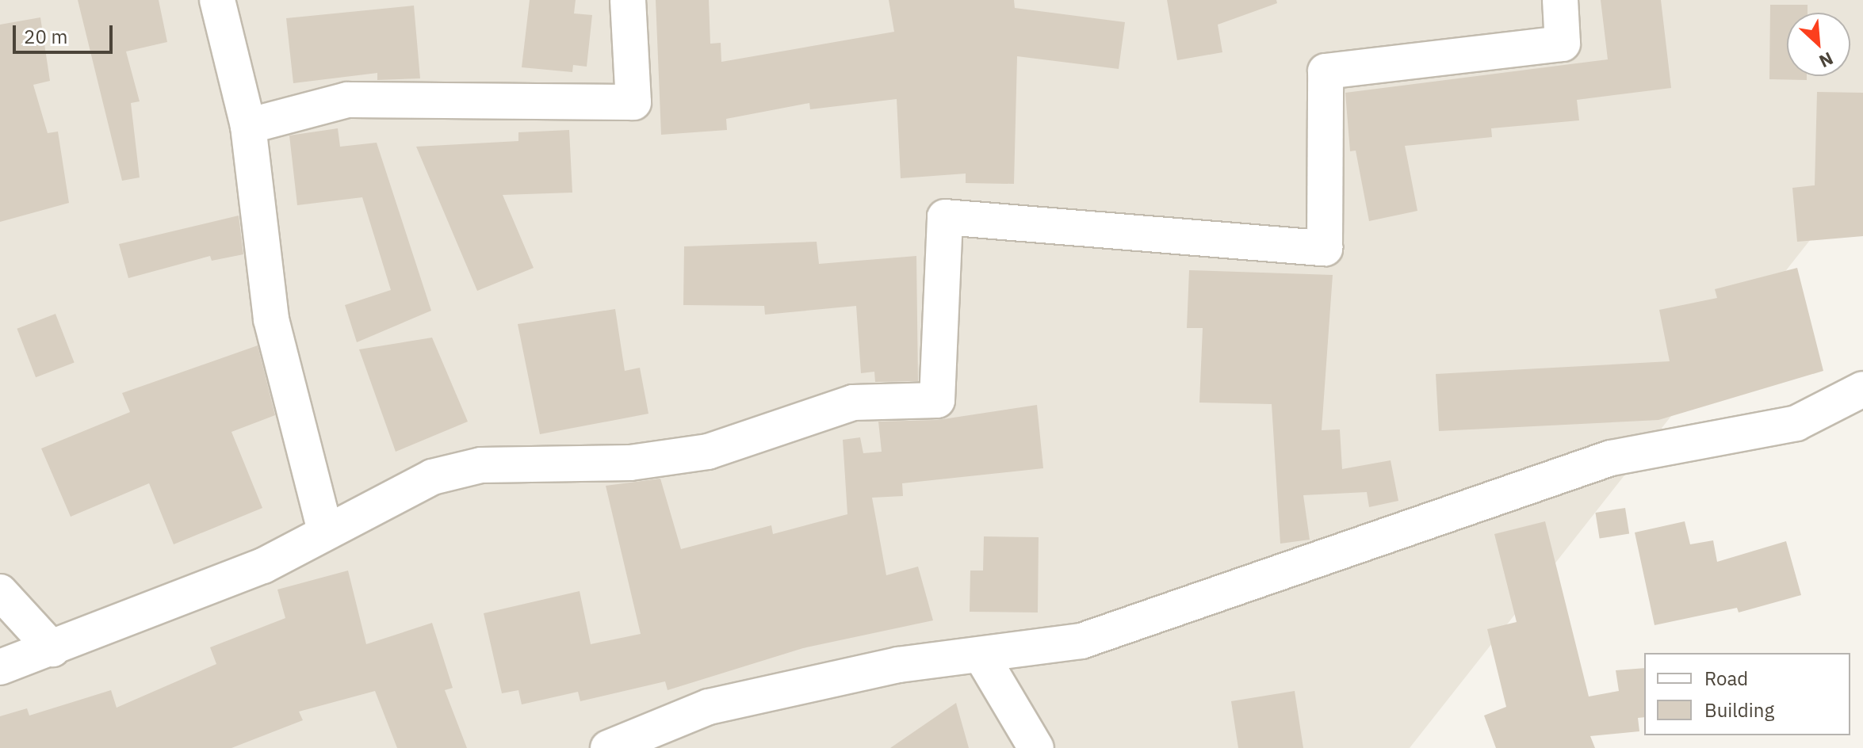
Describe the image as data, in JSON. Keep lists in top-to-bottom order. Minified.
{"legend":["Road","Building"],"scale_bar":"20 m","north":"bottom right"}
